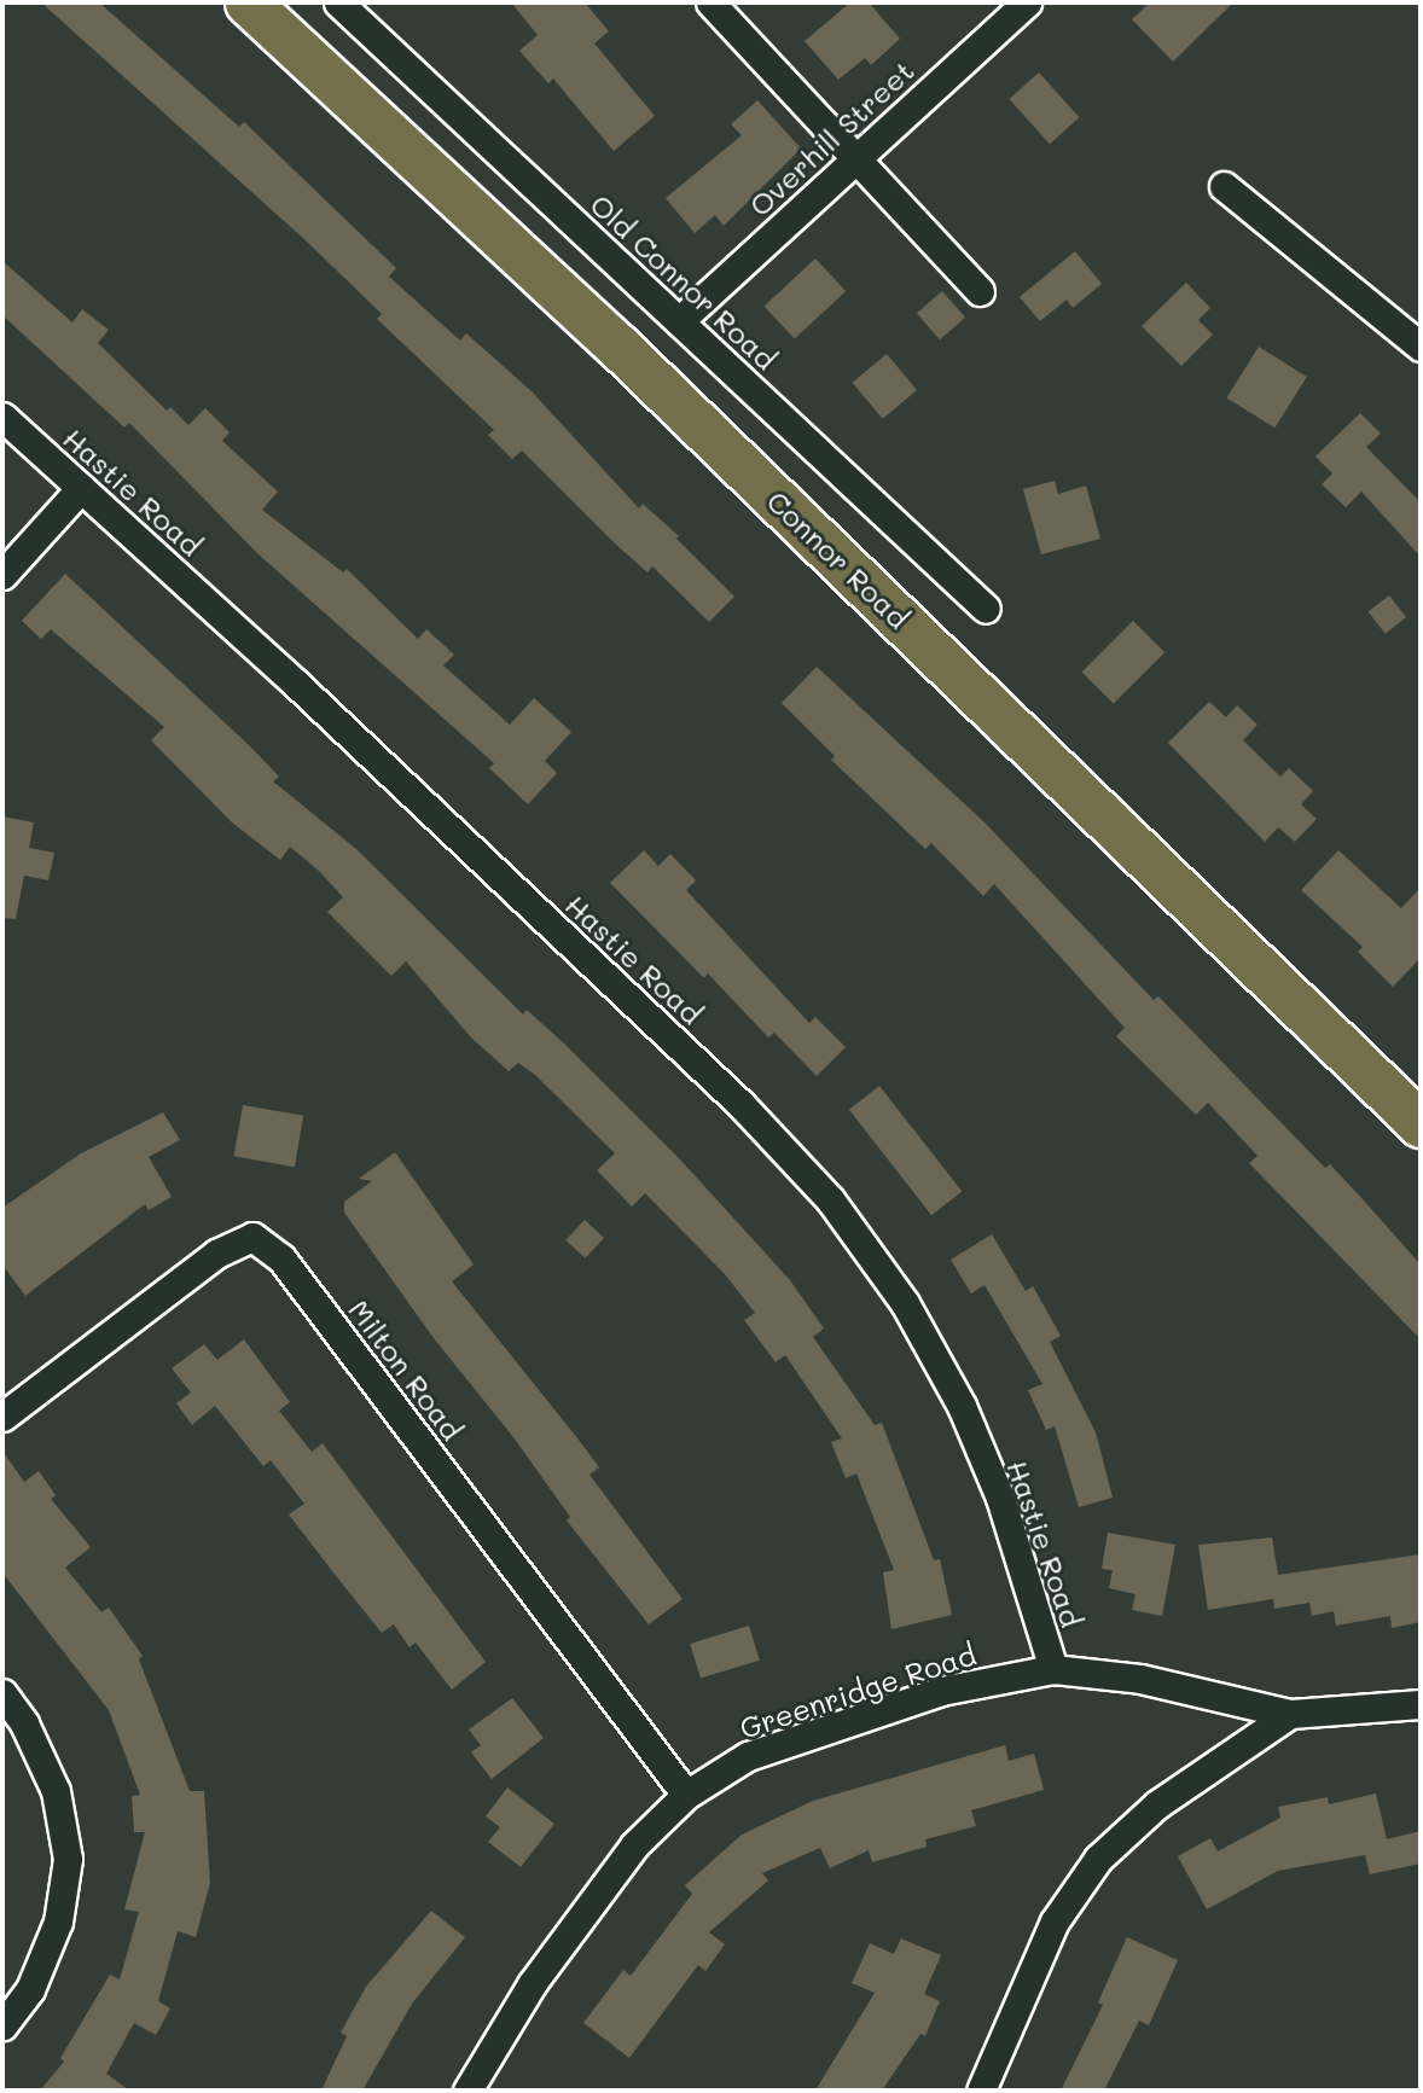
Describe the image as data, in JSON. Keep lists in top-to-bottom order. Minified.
{"streets":{"main road":["Connor Road"],"street":["Overhill Street","Old Connor Road","Hastie Road","Milton Road","Greenridge Road"]},"crossings":[["Overhill Street","Old Connor Road"],["Hastie Road","Greenridge Road"],["Milton Road","Greenridge Road"]]}
